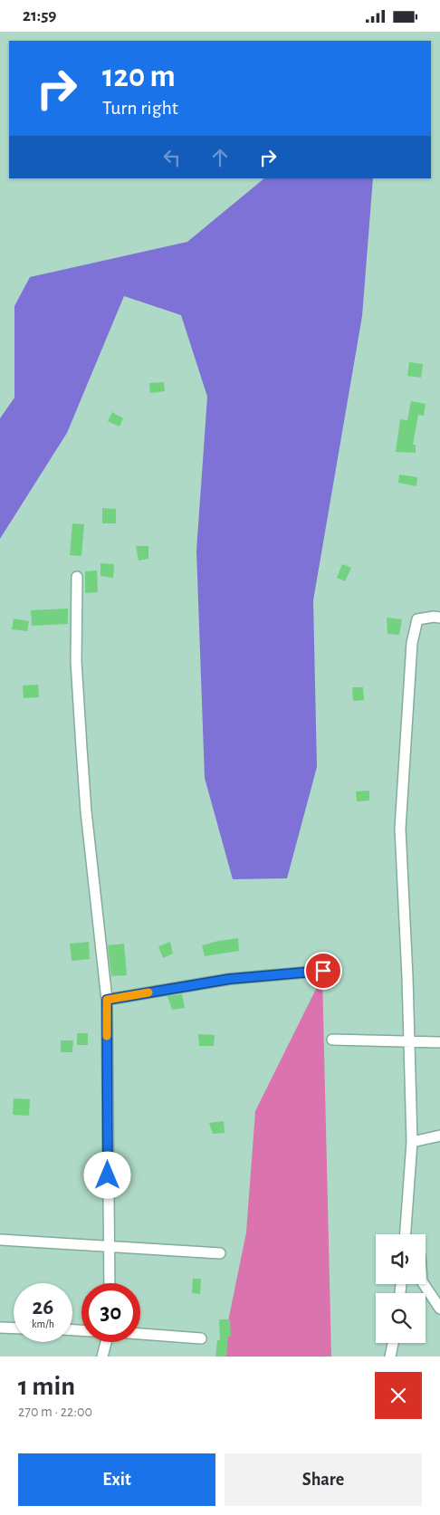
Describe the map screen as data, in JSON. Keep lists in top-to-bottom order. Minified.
{"page":{"status":"21:59","turn":["120 m","Turn right"],"speed":"26 km/h","limit":"30","heading":["1 min","270 m · 22:00"],"buttons":["Exit","Share"]}}
